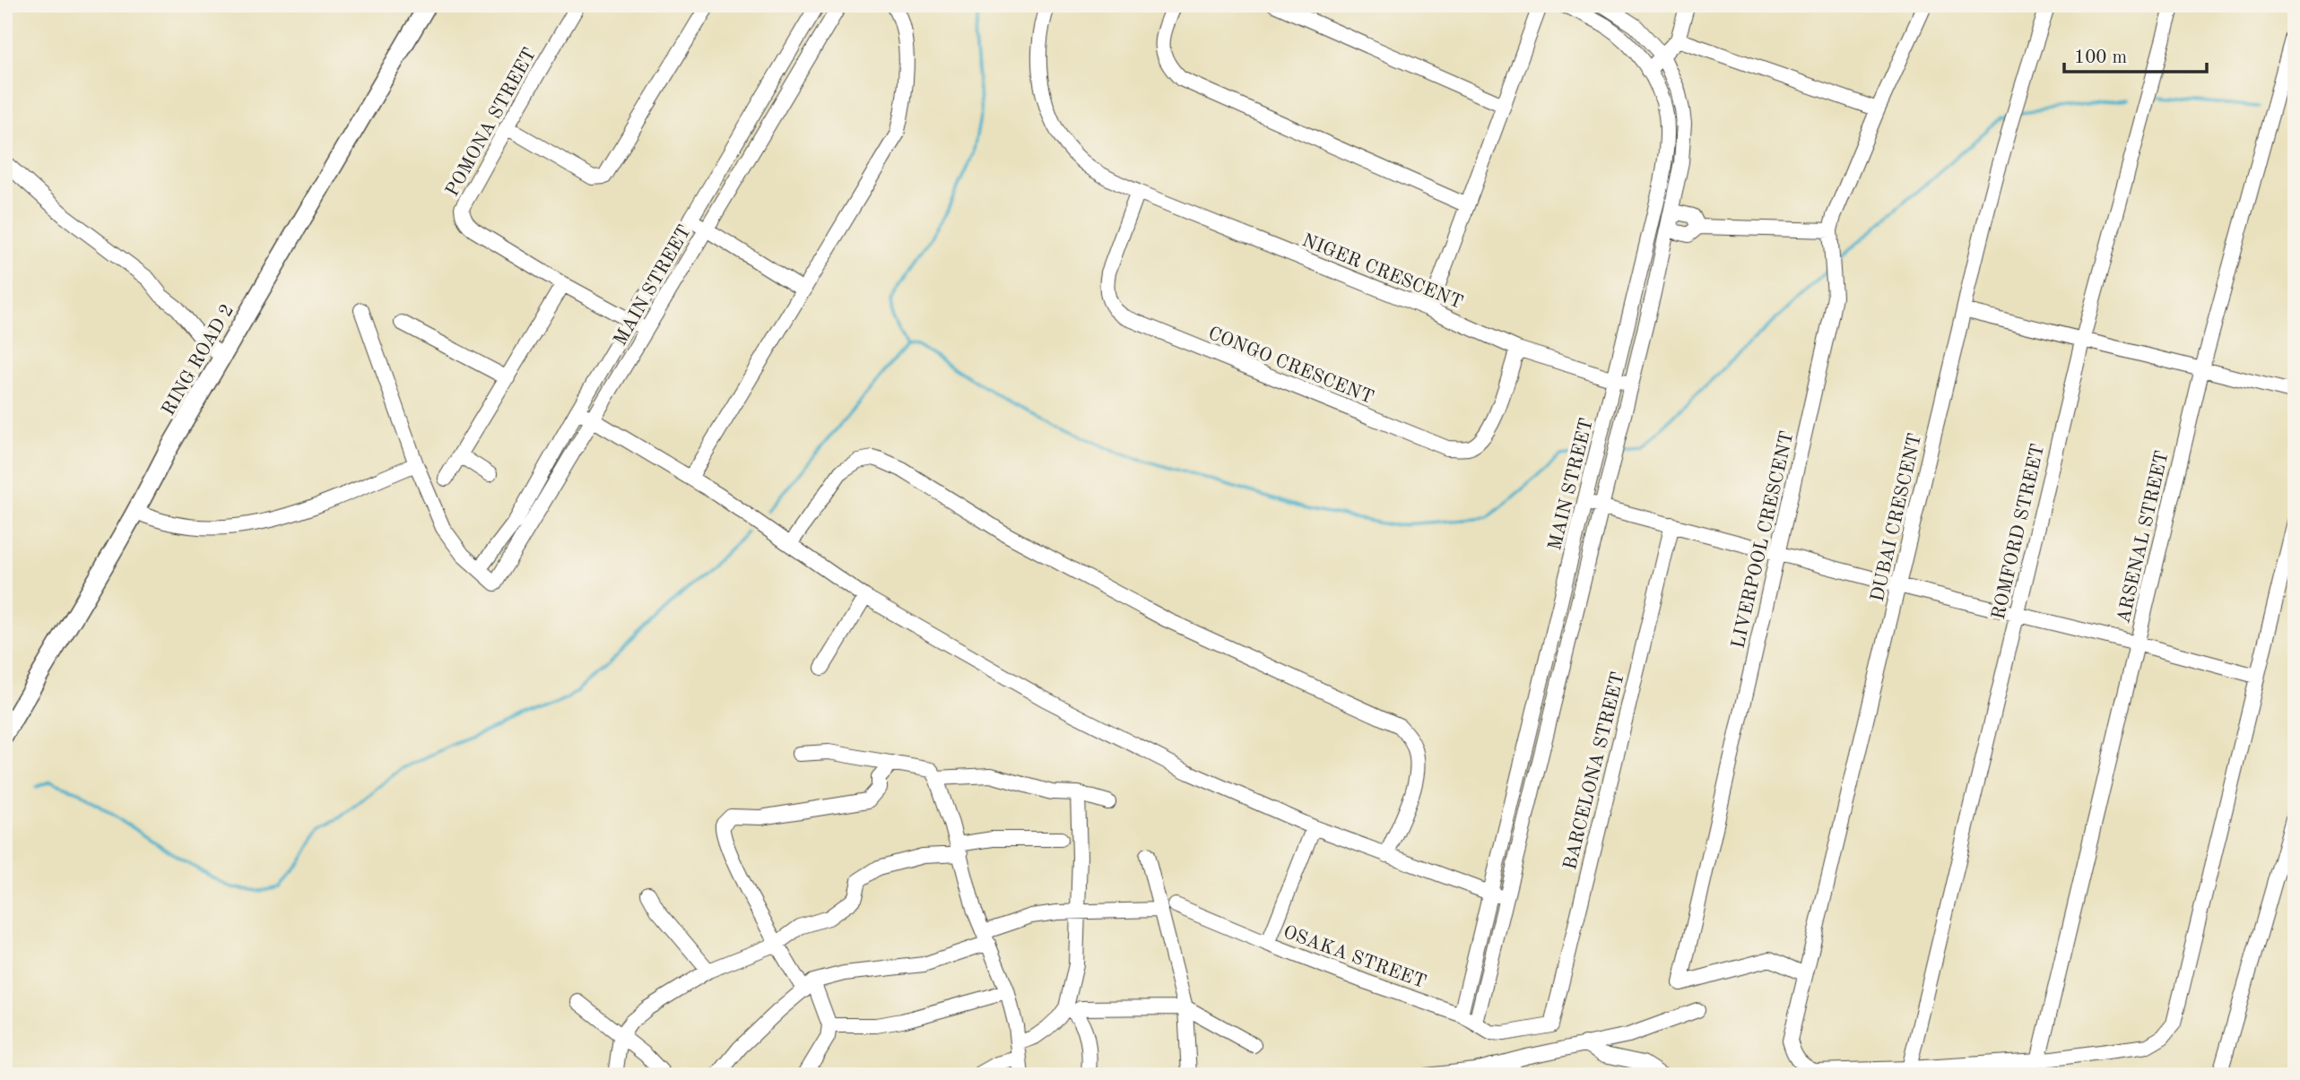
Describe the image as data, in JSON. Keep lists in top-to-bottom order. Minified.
{"streets":{"main road":["RING ROAD 2"],"street":["POMONA STREET","NIGER CRESCENT","MAIN STREET","CONGO CRESCENT","DUBAI CRESCENT","ROMFORD STREET","ARSENAL STREET","LIVERPOOL CRESCENT","BARCELONA STREET","OSAKA STREET"]},"crossings":[["POMONA STREET","MAIN STREET"],["NIGER CRESCENT","MAIN STREET"],["NIGER CRESCENT","CONGO CRESCENT"],["MAIN STREET","OSAKA STREET"],["DUBAI CRESCENT","ROMFORD STREET"],["DUBAI CRESCENT","LIVERPOOL CRESCENT"],["BARCELONA STREET","OSAKA STREET"]],"scale_bar":"100 m"}
